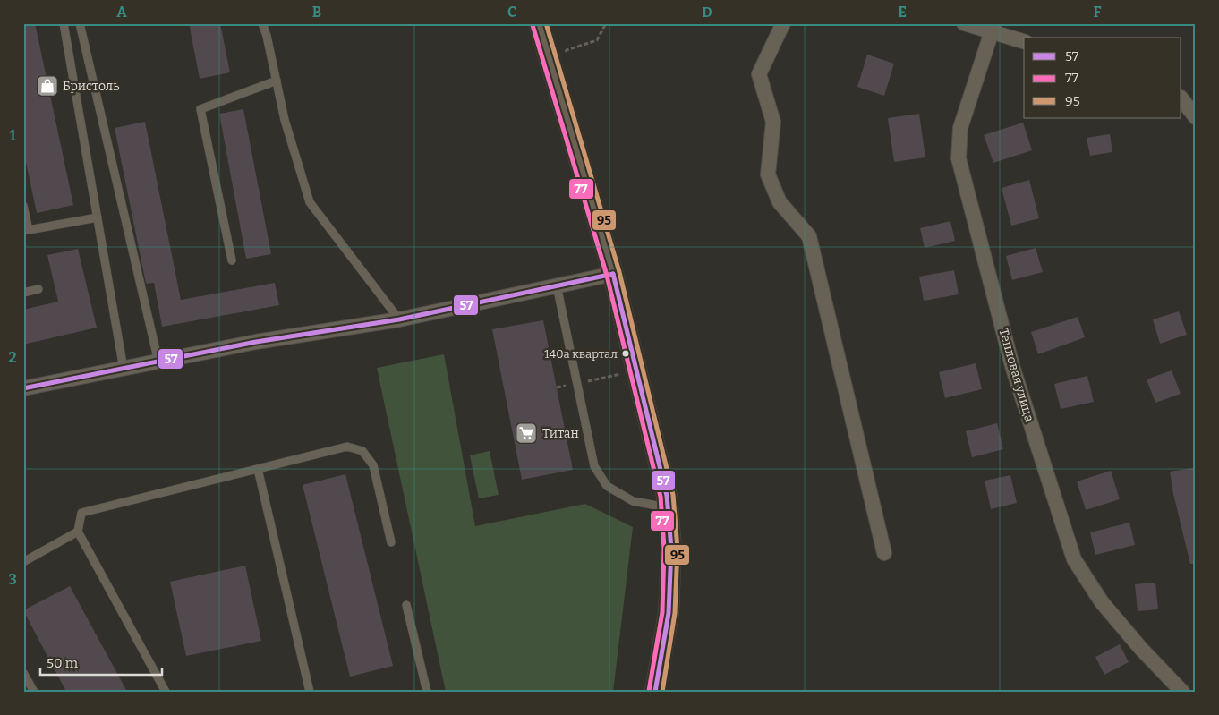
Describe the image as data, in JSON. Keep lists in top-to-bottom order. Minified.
{"streets":{"street":["Тепловая улица"]},"places":{"shop":["Бристоль"],"other":["140а квартал"],"supermarket":["Титан"]},"lines":["transit line 95","transit line 77","transit line 57"],"legend":["57","77","95"],"scale_bar":"50 m","grid":{"columns":["A","B","C","D","E","F"],"rows":["1","2","3"]}}
